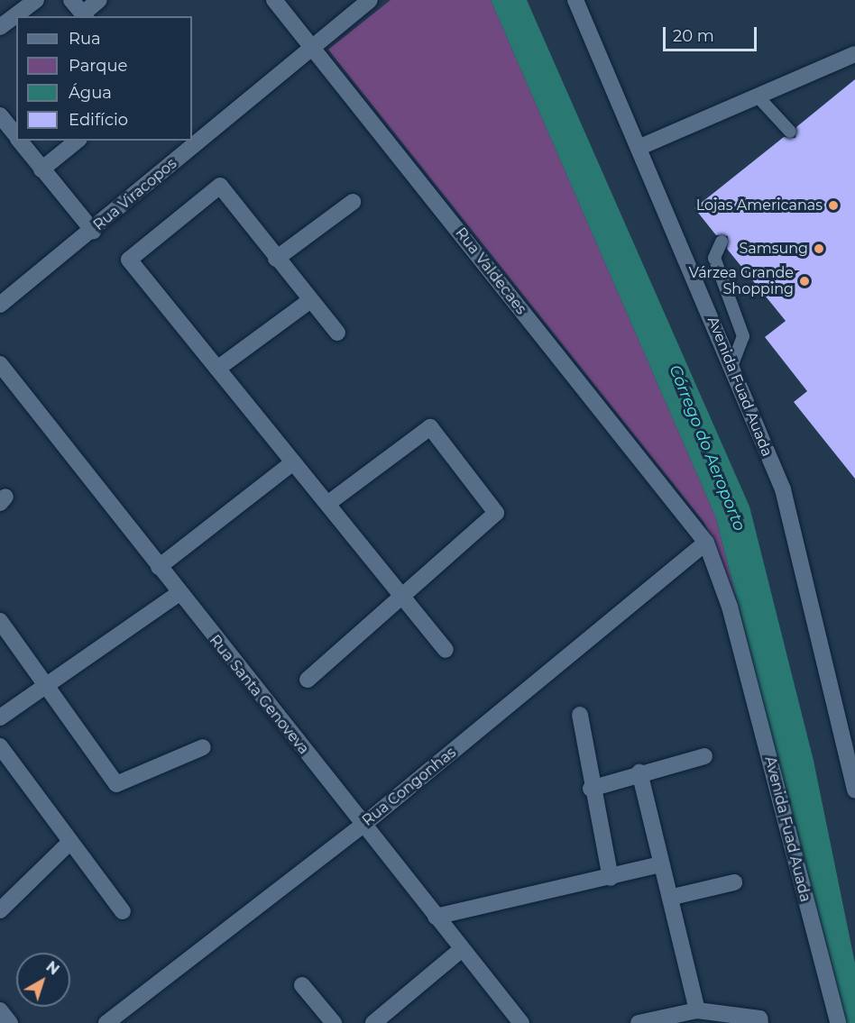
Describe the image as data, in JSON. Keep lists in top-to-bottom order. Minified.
{"streets":{"street":["Rua Viracopos","Rua Valdecaes","Avenida Fuad Auada","Rua Santa Genoveva","Rua Congonhas"]},"crossings":[["Rua Viracopos","Rua Valdecaes"],["Rua Valdecaes","Avenida Fuad Auada"],["Rua Valdecaes","Rua Congonhas"],["Avenida Fuad Auada","Rua Congonhas"],["Rua Santa Genoveva","Rua Congonhas"]],"water":["Córrego do Aeroporto"],"places":["Lojas Americanas","Samsung","Várzea Grande Shopping"],"legend":["Rua","Parque","Água","Edifício"],"scale_bar":"20 m","north":"top right"}
